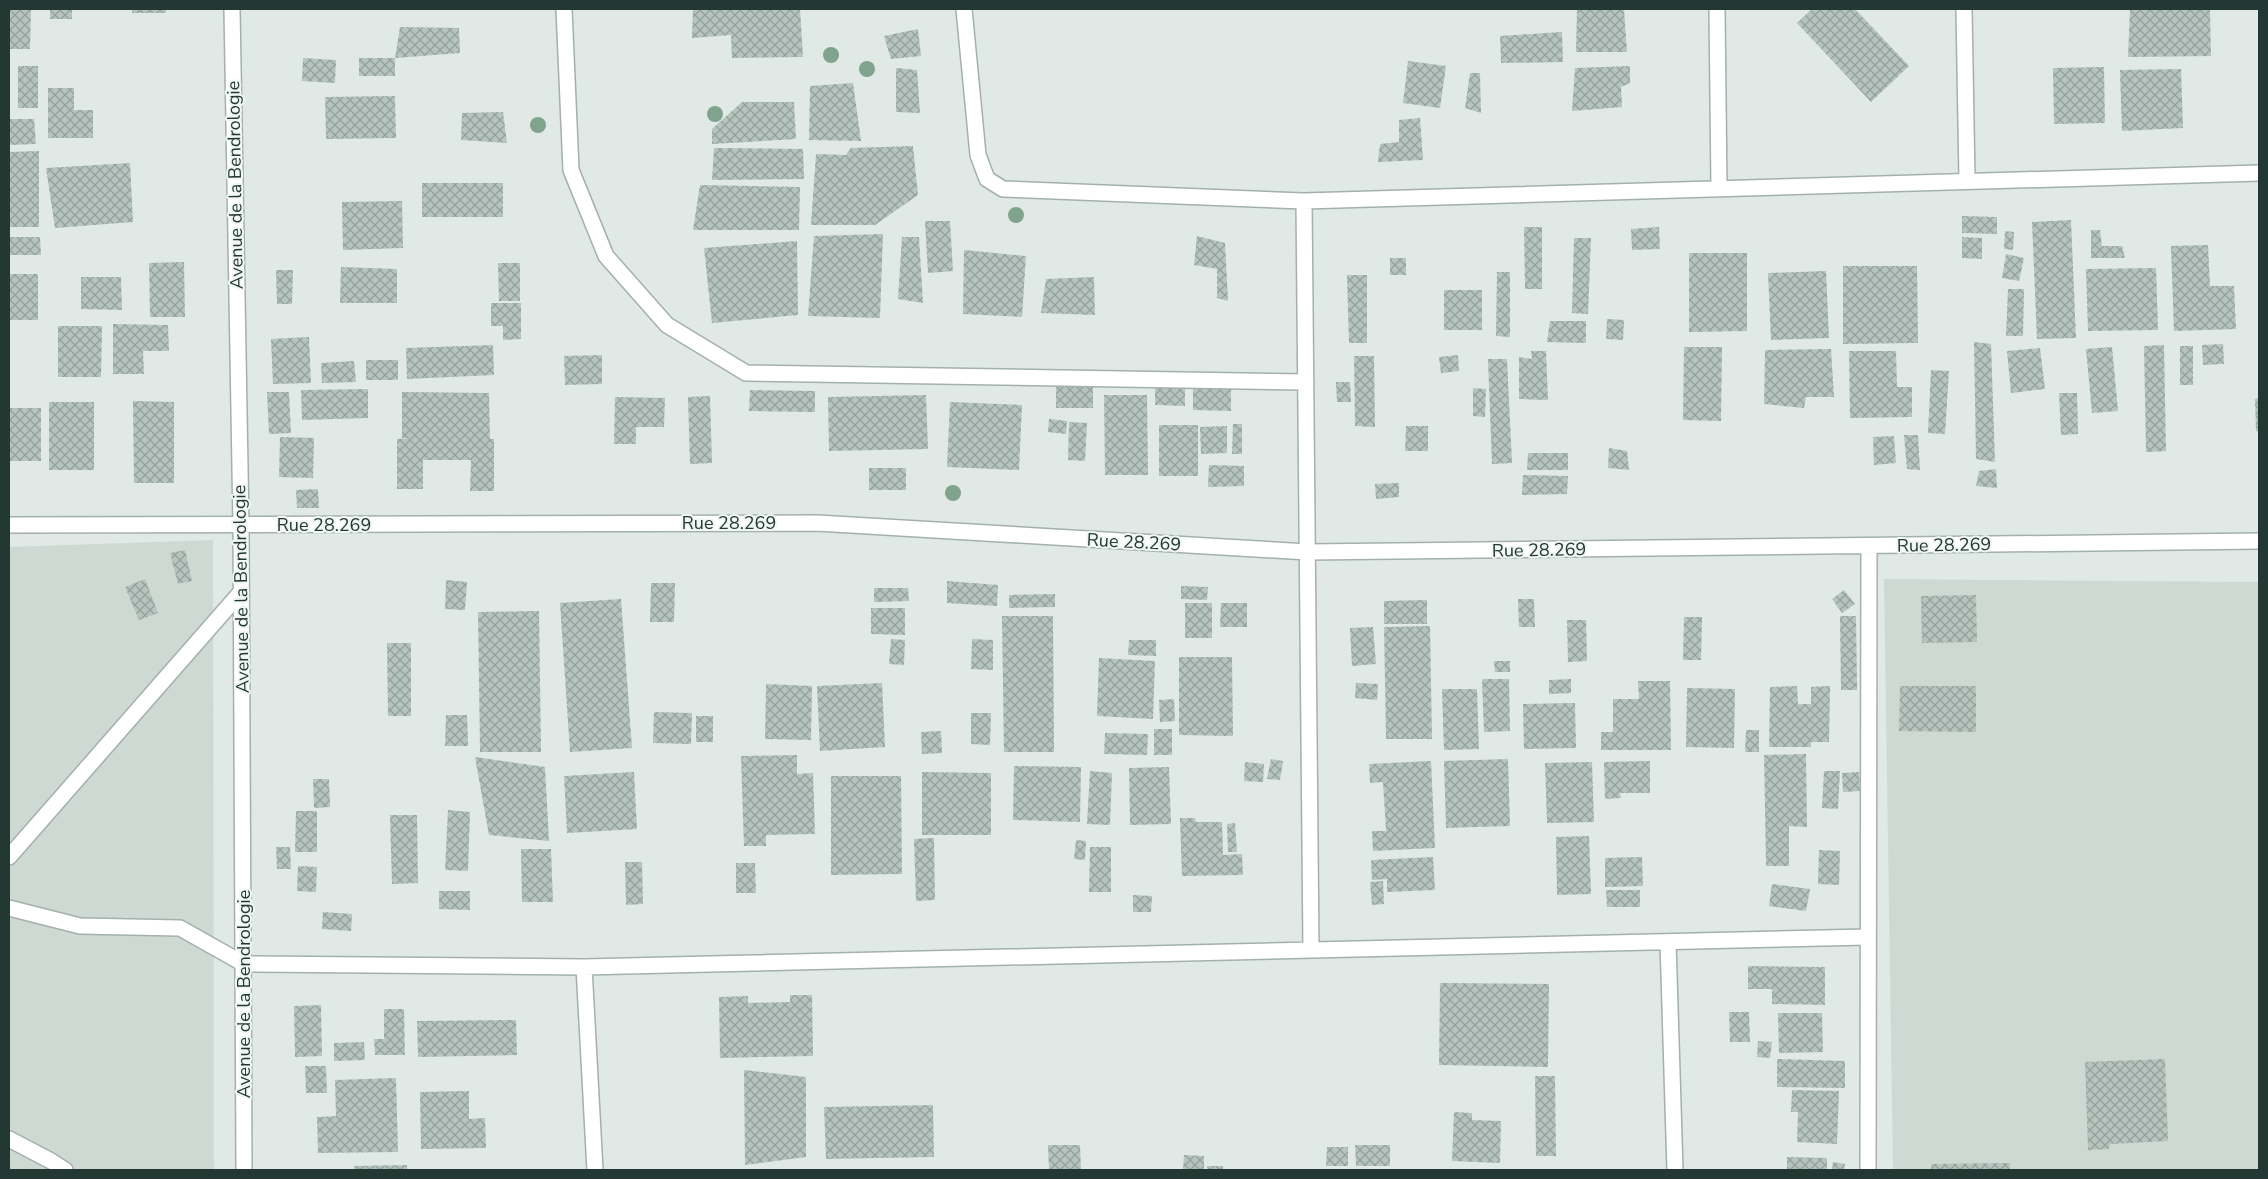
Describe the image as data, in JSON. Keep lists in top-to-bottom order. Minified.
{"streets":{"street":["Avenue de la Bendrologie","Rue 28.269"]},"crossings":[["Avenue de la Bendrologie","Rue 28.269"]]}
